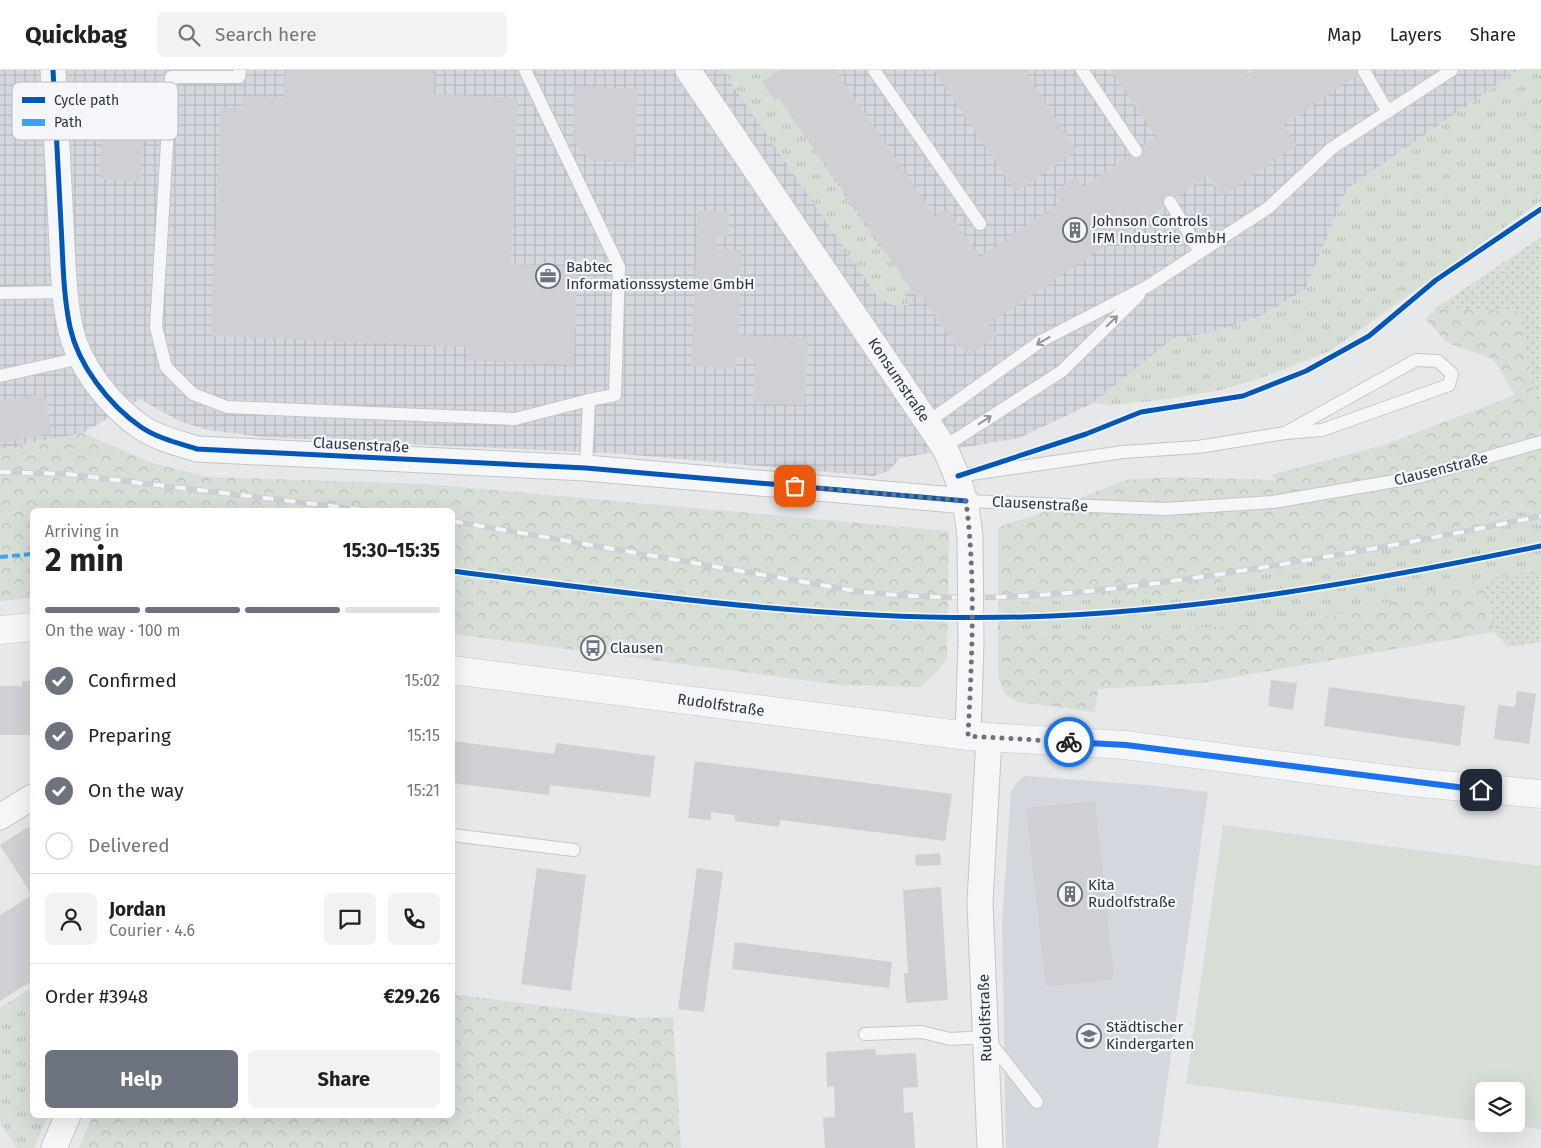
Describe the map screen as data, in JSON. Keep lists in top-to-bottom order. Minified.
{"streets":{"street":["Konsumstraße","Clausenstraße","Rudolfstraße"]},"crossings":[["Konsumstraße","Clausenstraße"],["Konsumstraße","Rudolfstraße"]],"places":{"building":["Johnson Controls IFM Industrie GmbH","Kita Rudolfstraße"],"office":["Babtec Informationssysteme GmbH"],"bus stop":["Clausen"],"school or university":["Städtischer Kindergarten"]},"legend":["Cycle path","Path"],"page":{"header":"Quickbag","search":"Search here","nav":["Map","Layers","Share"],"heading":["2 min","Arriving in","15:30–15:35"],"panel":["Jordan","Courier · 4.6","Order #3948","€29.26"],"bar":"On the way · 100 m","list":[["Confirmed","15:02"],["Preparing","15:15"],["On the way","15:21"],"Delivered"],"buttons":["Help","Share"]}}
